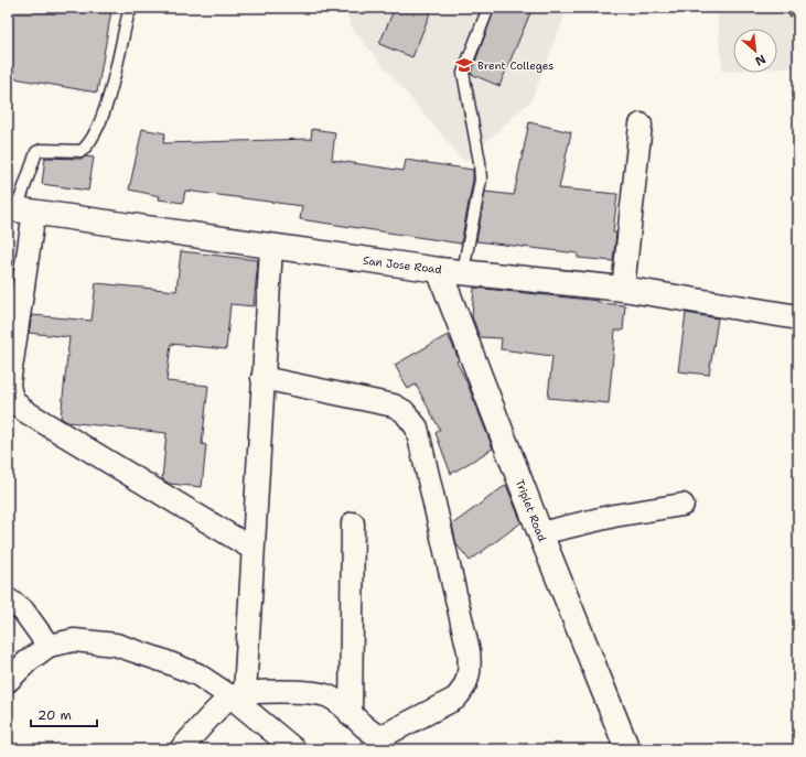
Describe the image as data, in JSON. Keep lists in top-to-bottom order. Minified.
{"streets":{"main road":["San Jose Road","Triplet Road"]},"crossings":[["San Jose Road","Triplet Road"]],"places":{"school or university":["Brent Colleges"]},"scale_bar":"20 m","north":"bottom right"}
